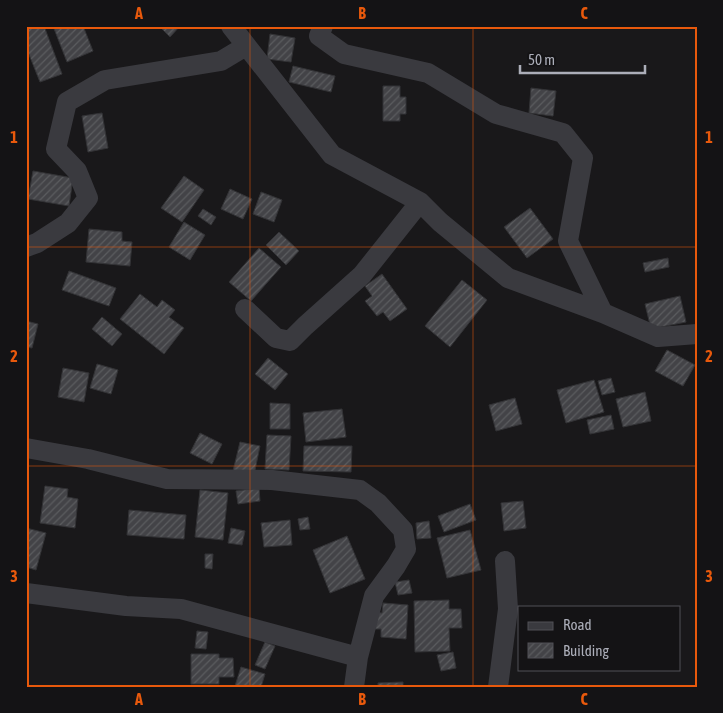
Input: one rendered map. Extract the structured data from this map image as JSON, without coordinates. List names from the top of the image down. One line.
{"legend":["Road","Building"],"scale_bar":"50 m","grid":{"columns":["A","B","C"],"rows":["1","2","3"]}}
